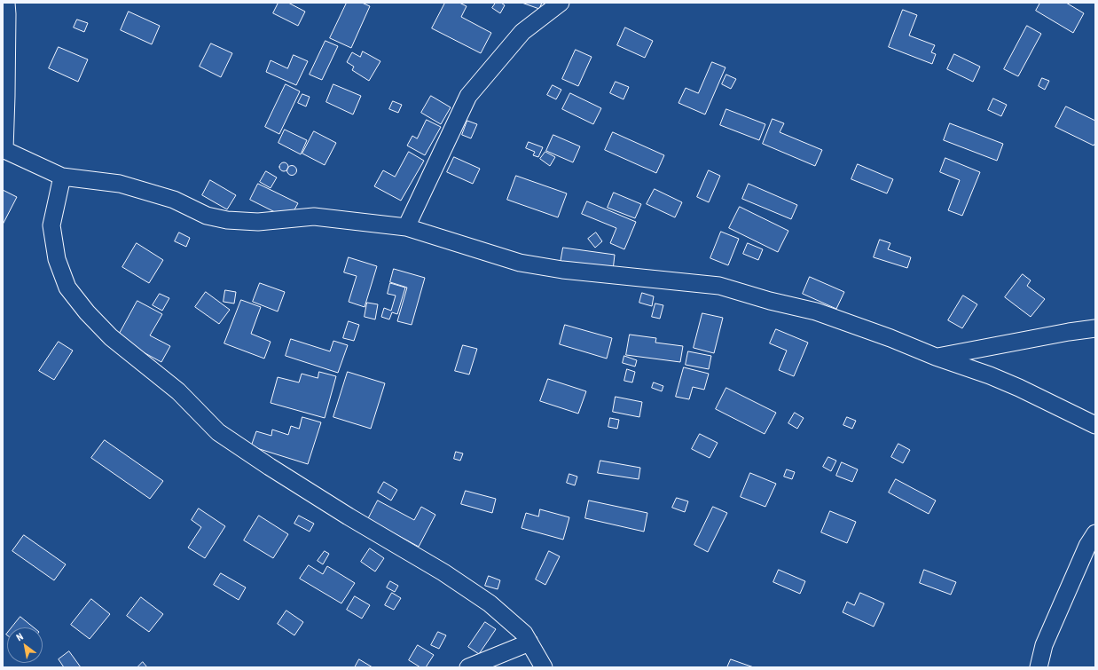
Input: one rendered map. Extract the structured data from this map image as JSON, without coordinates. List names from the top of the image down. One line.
{"north":"top left"}
